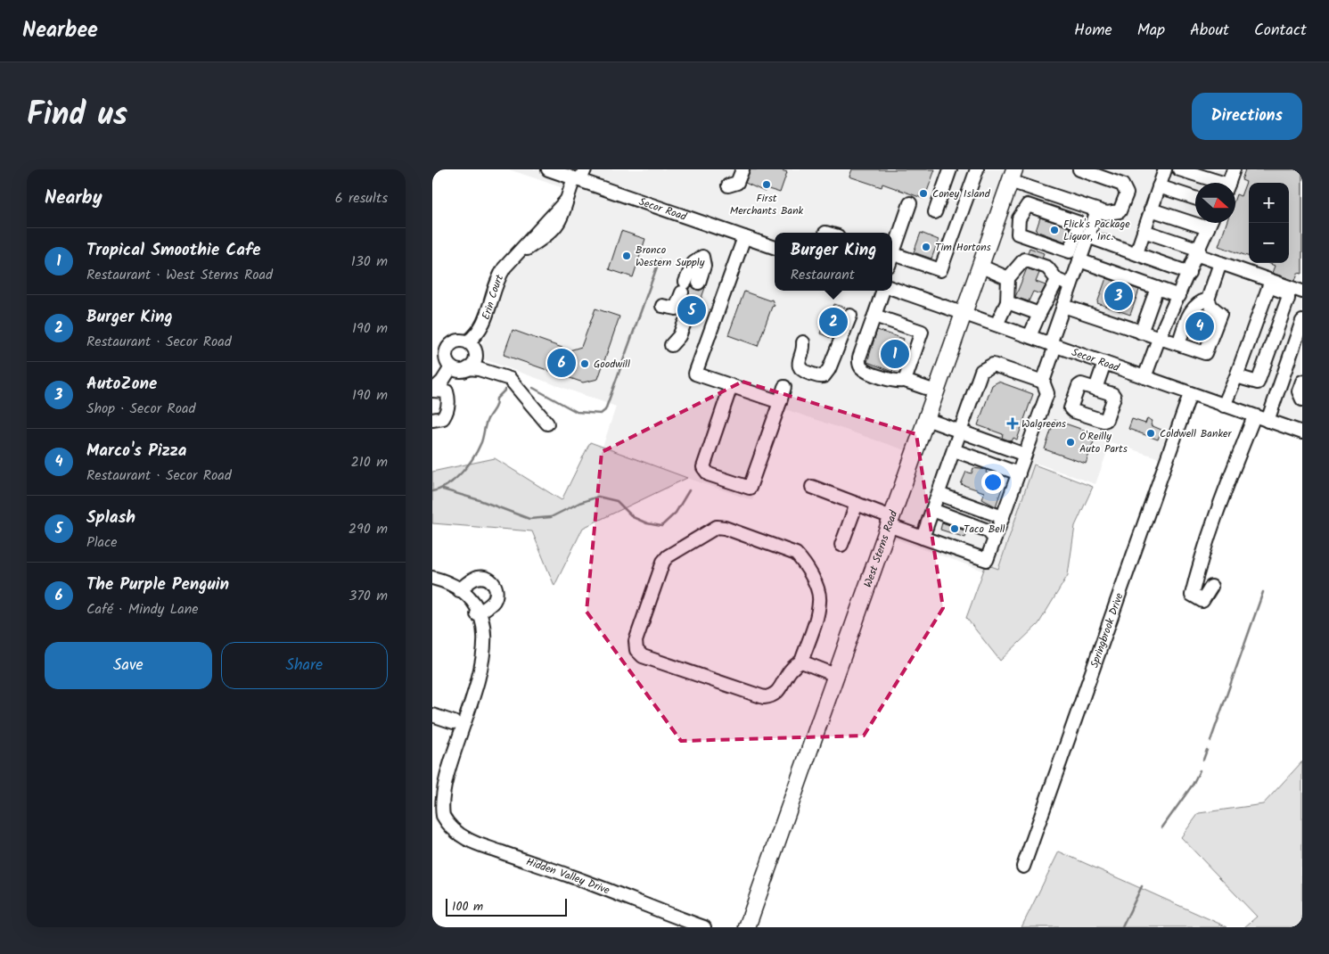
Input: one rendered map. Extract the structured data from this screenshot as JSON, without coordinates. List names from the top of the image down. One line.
{"streets":{"main road":["West Sterns Road"],"street":["Secor Road","Erin Court","Springbrook Drive","Hidden Valley Drive"]},"crossings":[["Secor Road","Erin Court"],["Secor Road","West Sterns Road"],["Secor Road","Springbrook Drive"]],"places":{"other":["First Merchants Bank","Coney Island","Flick's Package Liquor, Inc.","Tim Hortons","Bronco Western Supply","Goodwill","Coldwell Banker","O'Reilly Auto Parts","Taco Bell"],"health":["Walgreens"]},"scale_bar":"100 m","north":"right","page":{"header":"Nearbee","nav":["Home","Map","About","Contact"],"title":"Find us","buttons":["Directions",["Save","Share"]],"heading":["Nearby","6 results"],"map_buttons":["+","−"],"list":[{"mark":"1","name":"Tropical Smoothie Cafe","note":"Restaurant · West Sterns Road","value":"130 m"},{"mark":"2","name":"Burger King","note":"Restaurant · Secor Road","value":"190 m"},{"mark":"3","name":"AutoZone","note":"Shop · Secor Road","value":"190 m"},{"mark":"4","name":"Marco's Pizza","note":"Restaurant · Secor Road","value":"210 m"},{"mark":"5","name":"Splash","note":"Place","value":"290 m"},{"mark":"6","name":"The Purple Penguin","note":"Café · Mindy Lane","value":"370 m"}],"popup":["Burger King","Restaurant"],"pins":["3","5","2","4","1","6"],"scale":"100 m"}}
